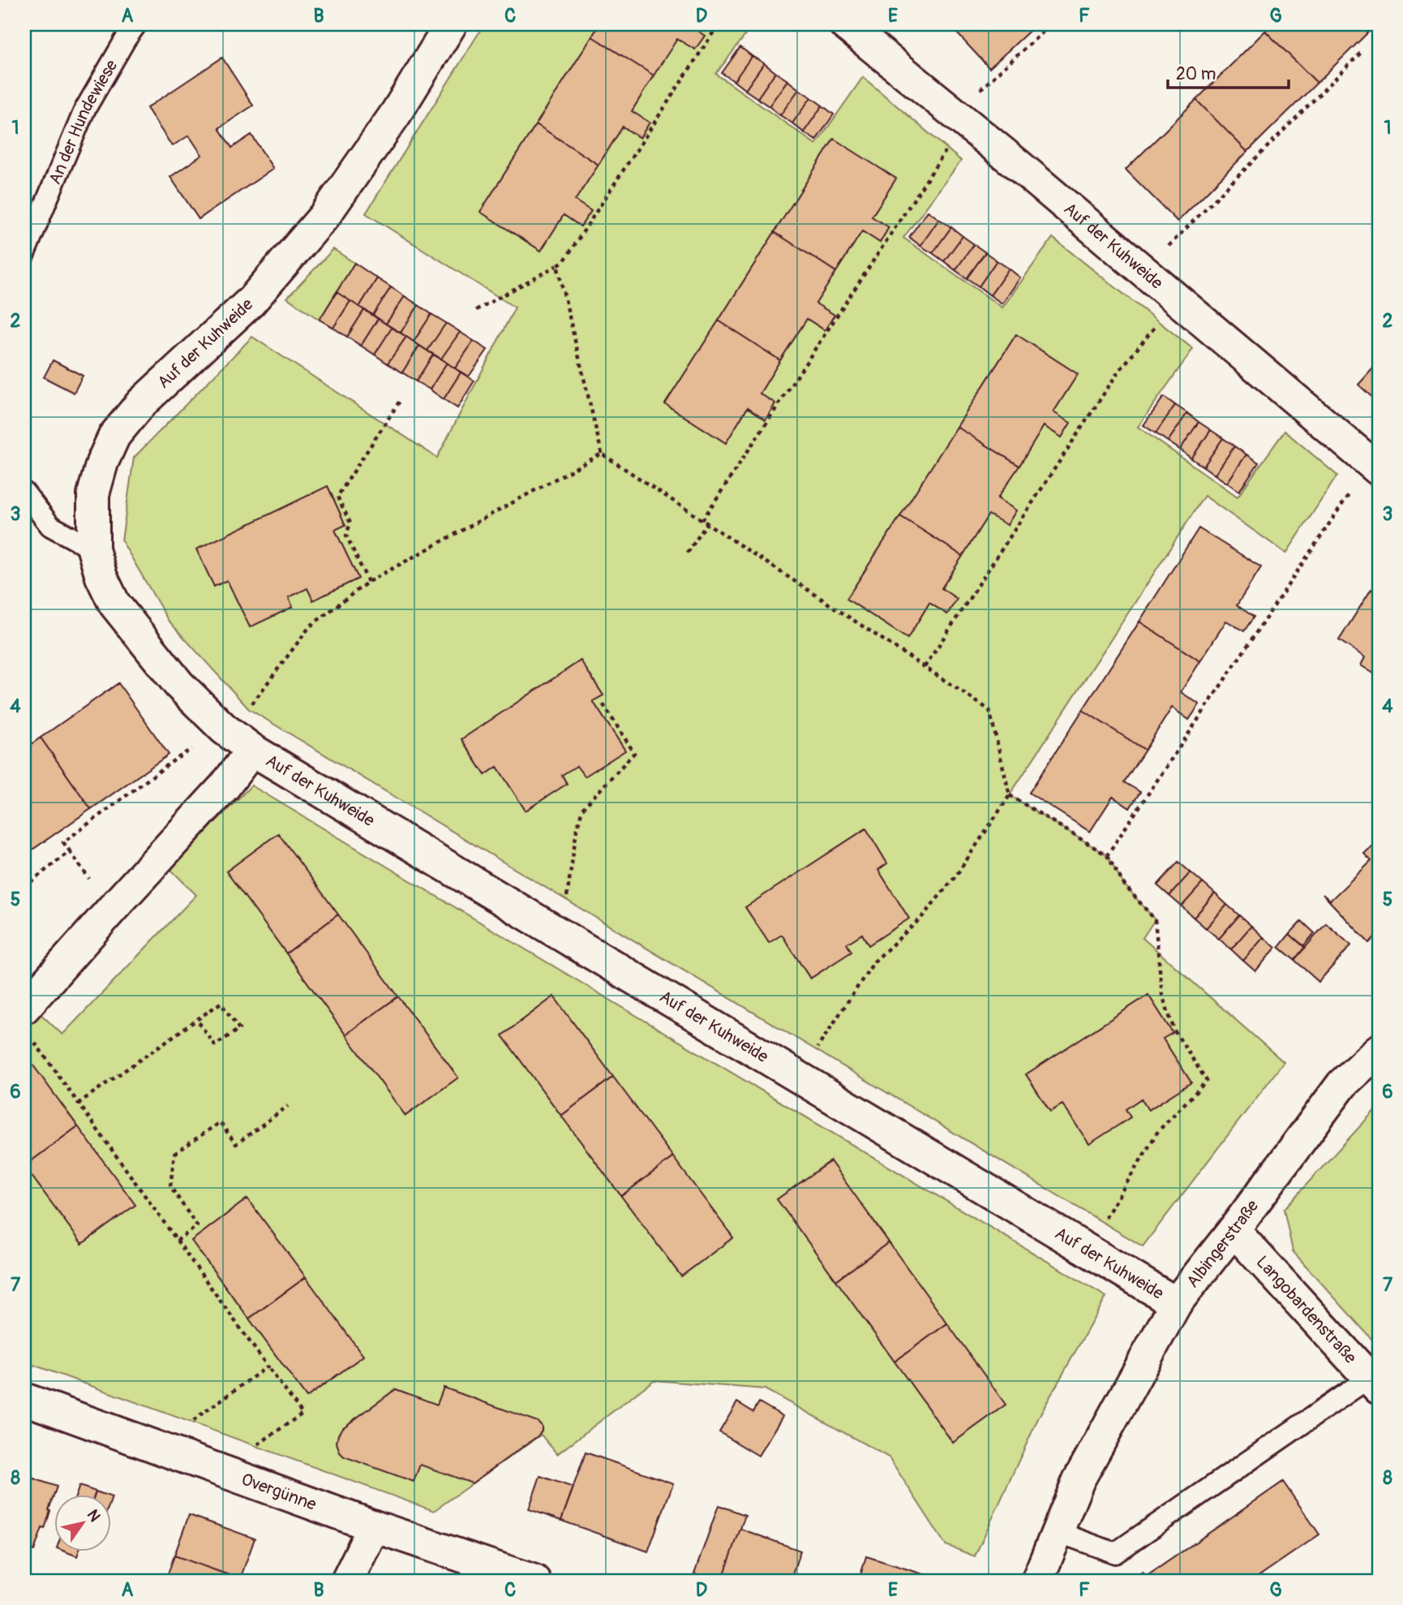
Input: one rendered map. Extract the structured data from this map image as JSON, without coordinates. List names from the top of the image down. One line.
{"streets":{"street":["Auf der Kuhweide","Albingerstraße","Langobardenstraße","Overgünne"],"lane":["An der Hundewiese"]},"crossings":[["Auf der Kuhweide","Albingerstraße"],["Albingerstraße","Langobardenstraße"]],"scale_bar":"20 m","north":"top right","grid":{"columns":["A","B","C","D","E","F","G"],"rows":["1","2","3","4","5","6","7","8"]}}
